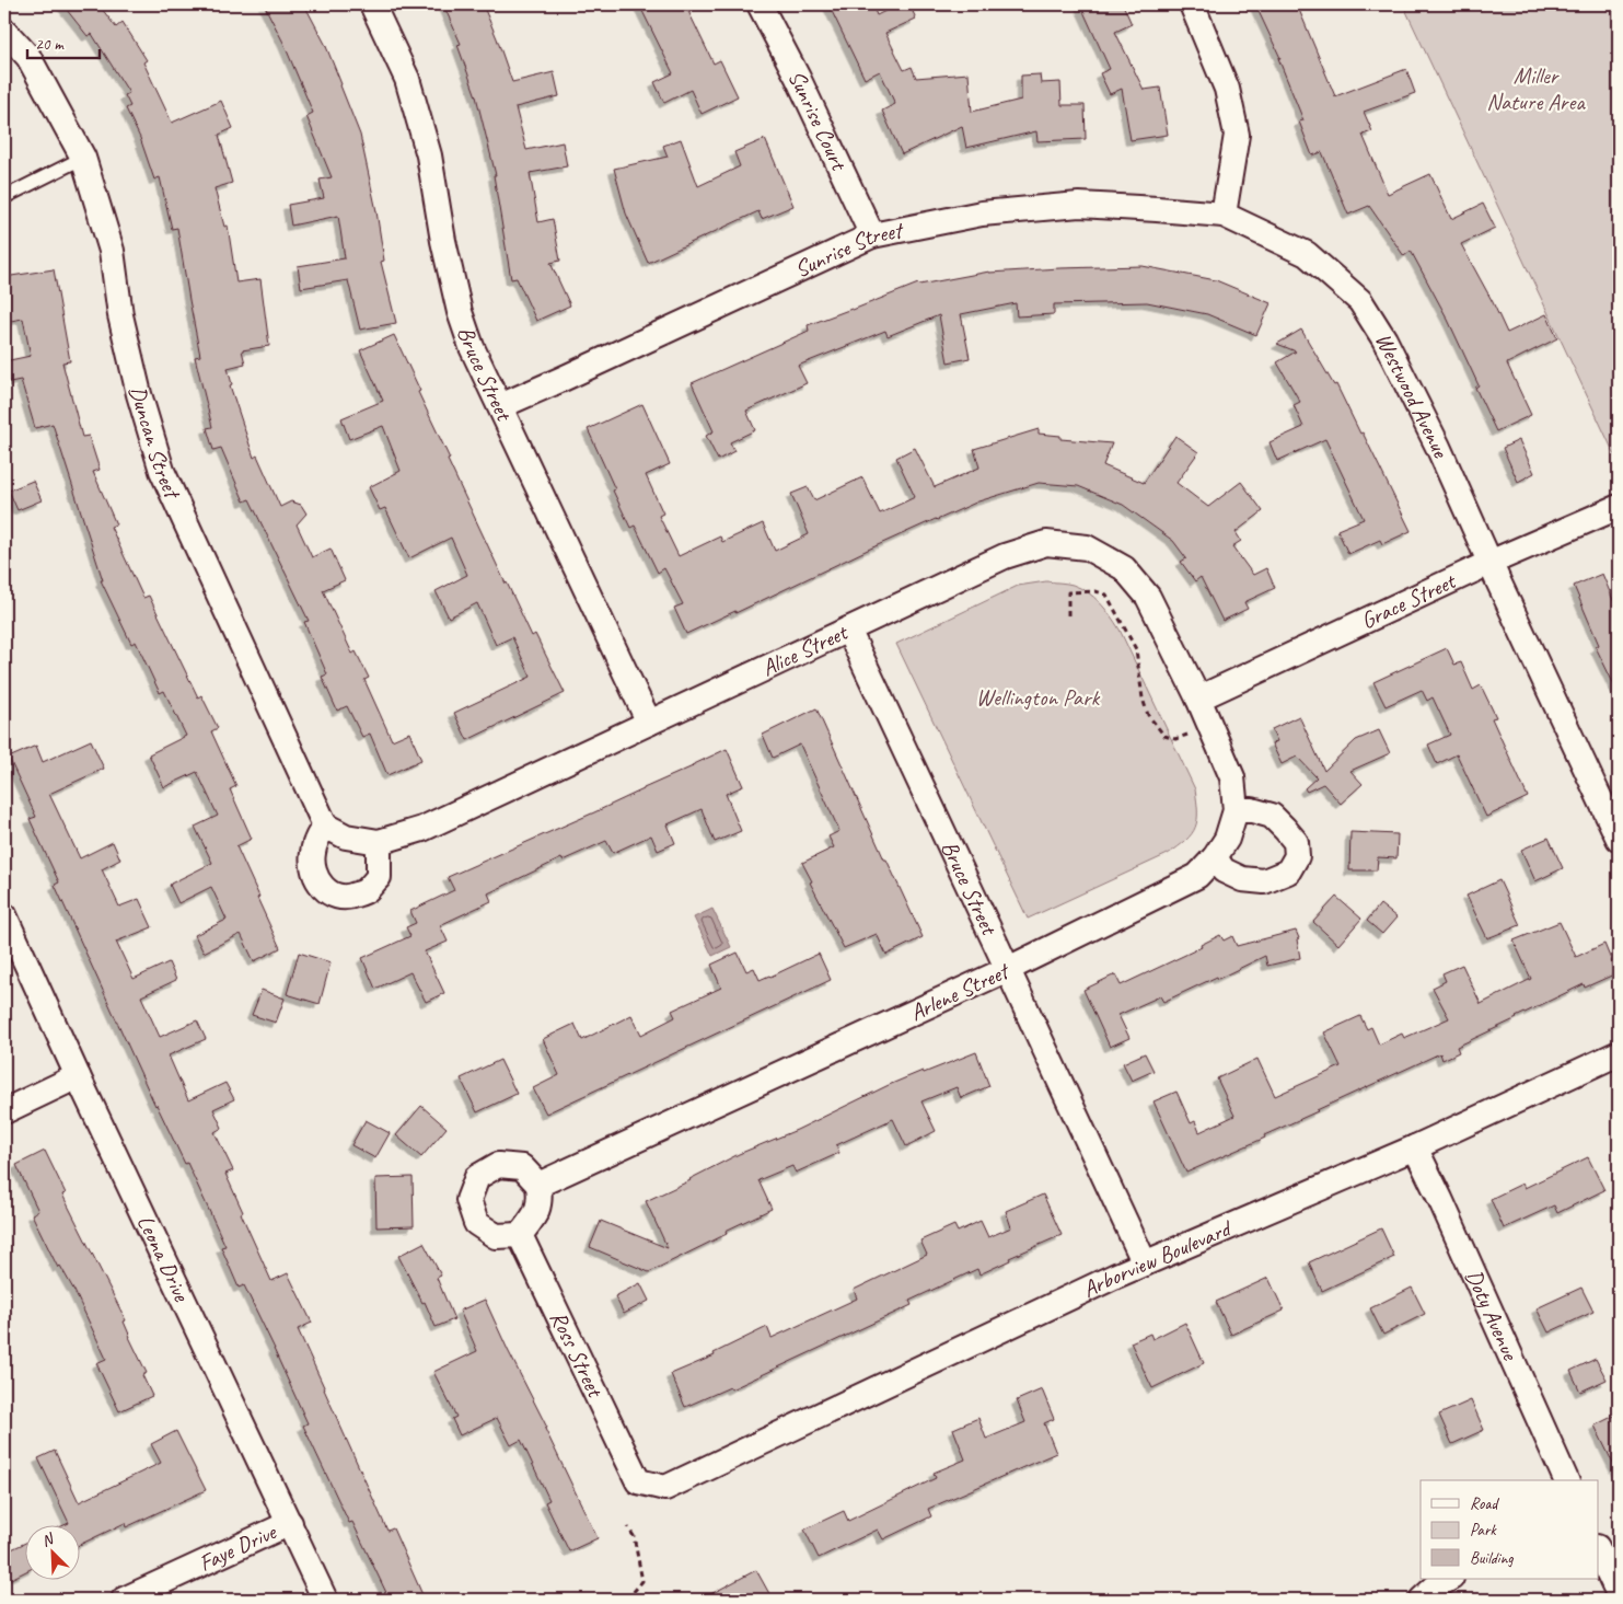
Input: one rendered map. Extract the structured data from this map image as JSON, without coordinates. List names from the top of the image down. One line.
{"streets":{"street":["Sunrise Court","Sunrise Street","Bruce Street","Westwood Avenue","Duncan Street","Grace Street","Alice Street","Arlene Street","Leona Drive","Arborview Boulevard","Doty Avenue","Ross Street","Faye Drive"]},"crossings":[["Sunrise Court","Sunrise Street"],["Sunrise Street","Bruce Street"],["Sunrise Street","Westwood Avenue"],["Bruce Street","Alice Street"],["Bruce Street","Arlene Street"],["Bruce Street","Arborview Boulevard"],["Westwood Avenue","Grace Street"],["Duncan Street","Alice Street"],["Grace Street","Alice Street"],["Grace Street","Arlene Street"],["Alice Street","Arlene Street"],["Arlene Street","Ross Street"],["Leona Drive","Faye Drive"],["Arborview Boulevard","Doty Avenue"],["Arborview Boulevard","Ross Street"]],"parks":["Miller Nature Area","Wellington Park"],"legend":["Road","Park","Building"],"scale_bar":"20 m","north":"top left"}
